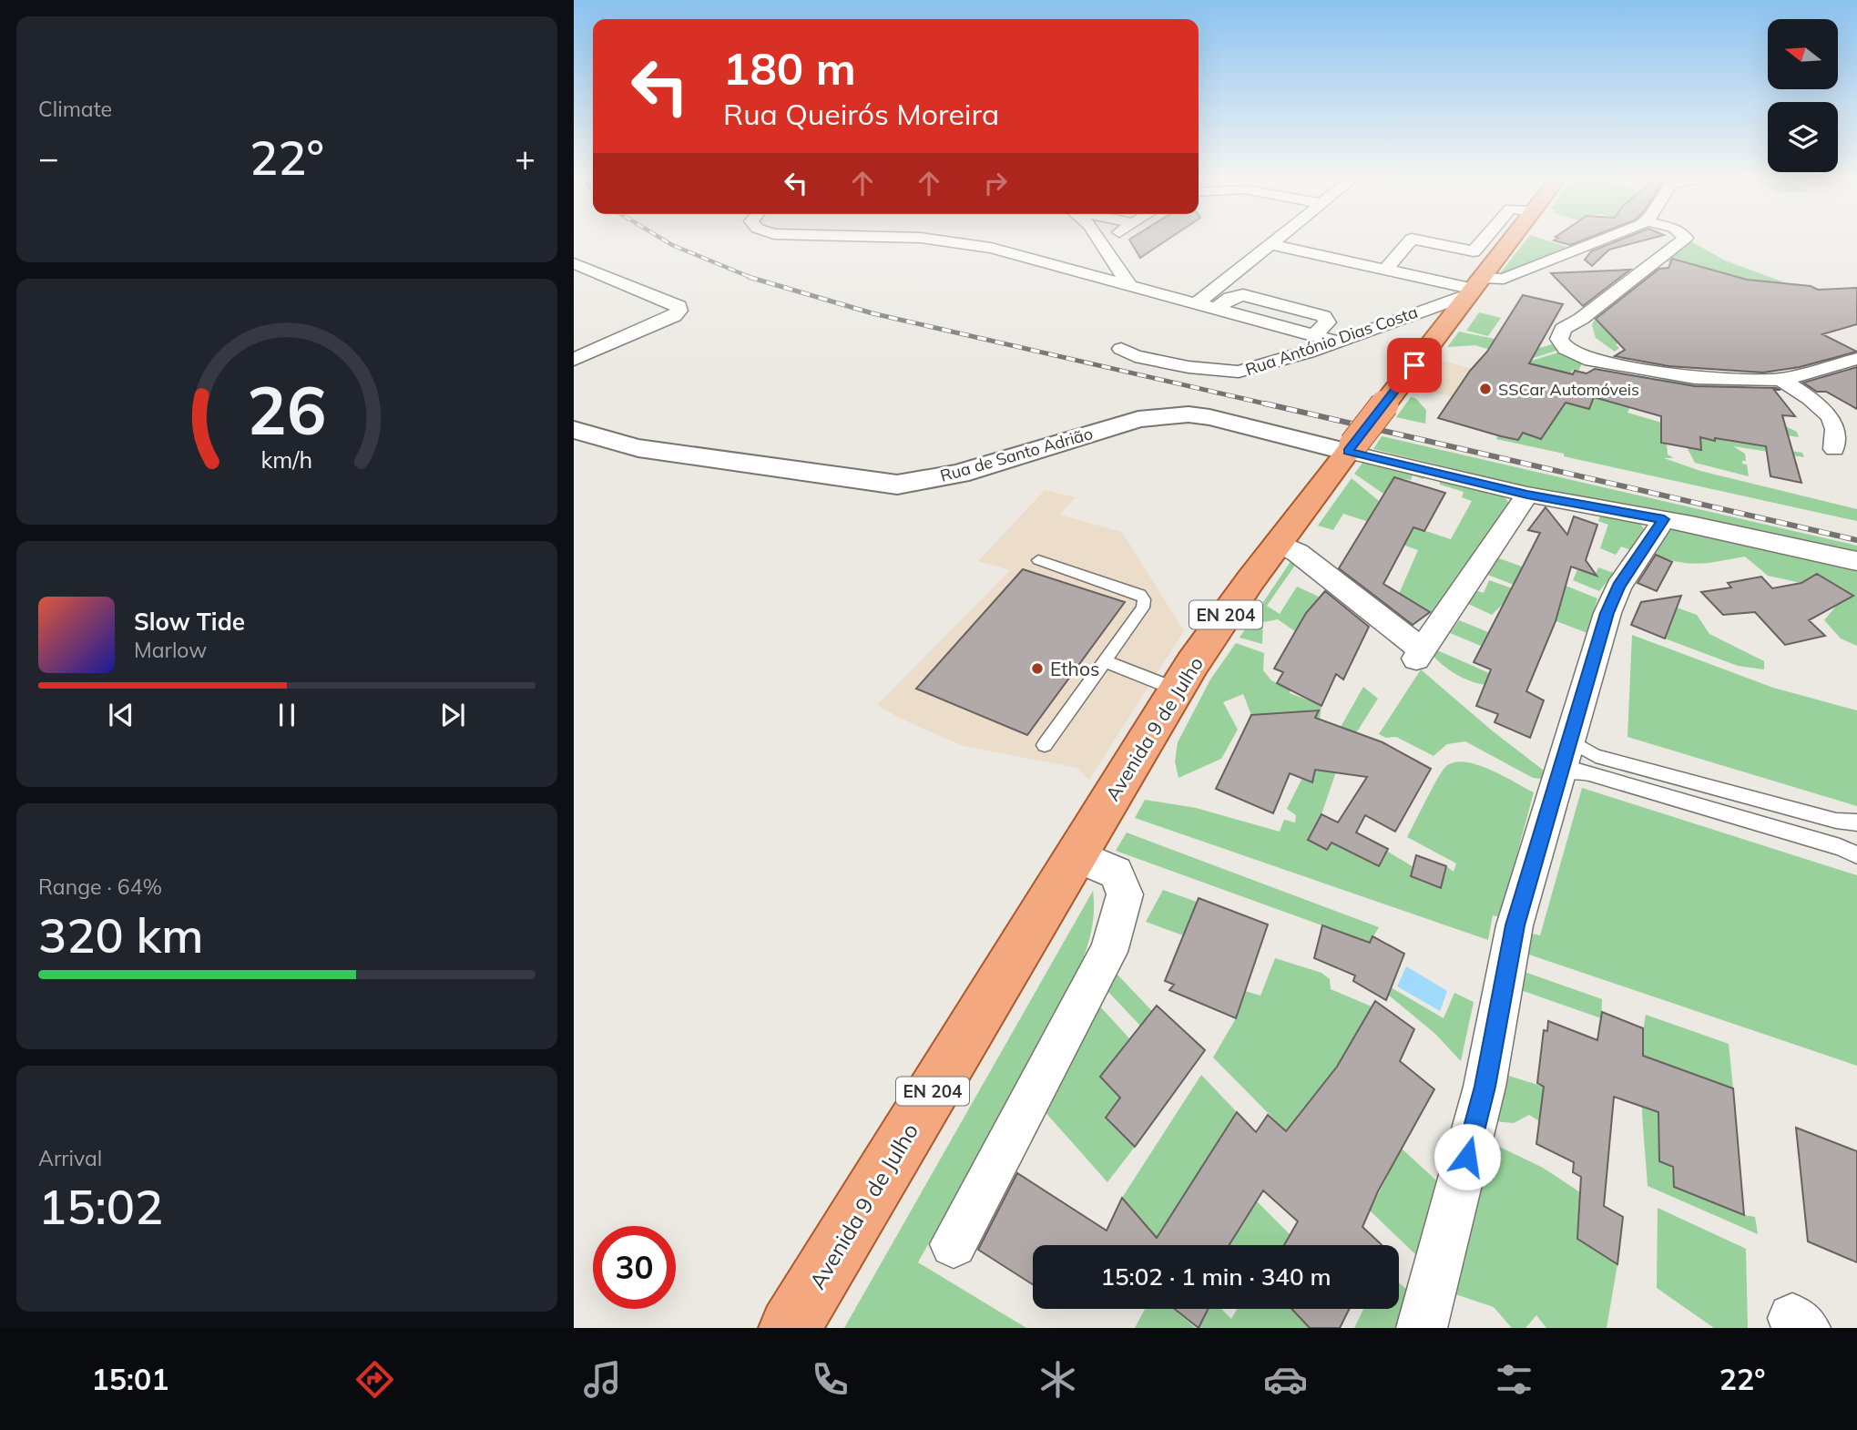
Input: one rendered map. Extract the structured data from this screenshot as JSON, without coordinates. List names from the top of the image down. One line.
{"streets":{"main road":["EN 204","Avenida 9 de Julho"],"street":["Rua António Dias Costa","Rua de Santo Adrião"]},"crossings":[["Rua António Dias Costa","Avenida 9 de Julho"],["Rua de Santo Adrião","Avenida 9 de Julho"]],"places":["SSCar Automóveis","Ethos"],"north":"left","page":{"tile":["Climate",["Range · 64%","320 km"],["Arrival","15:02"]],"turn":["180 m","Rua Queirós Moreira"],"heat":["−","22°","+"],"song":["Slow Tide","Marlow"],"limit":"30","trip":"15:02 · 1 min · 340 m","tabs":["15:01","22°"],"gauge":["26","km/h"]}}
